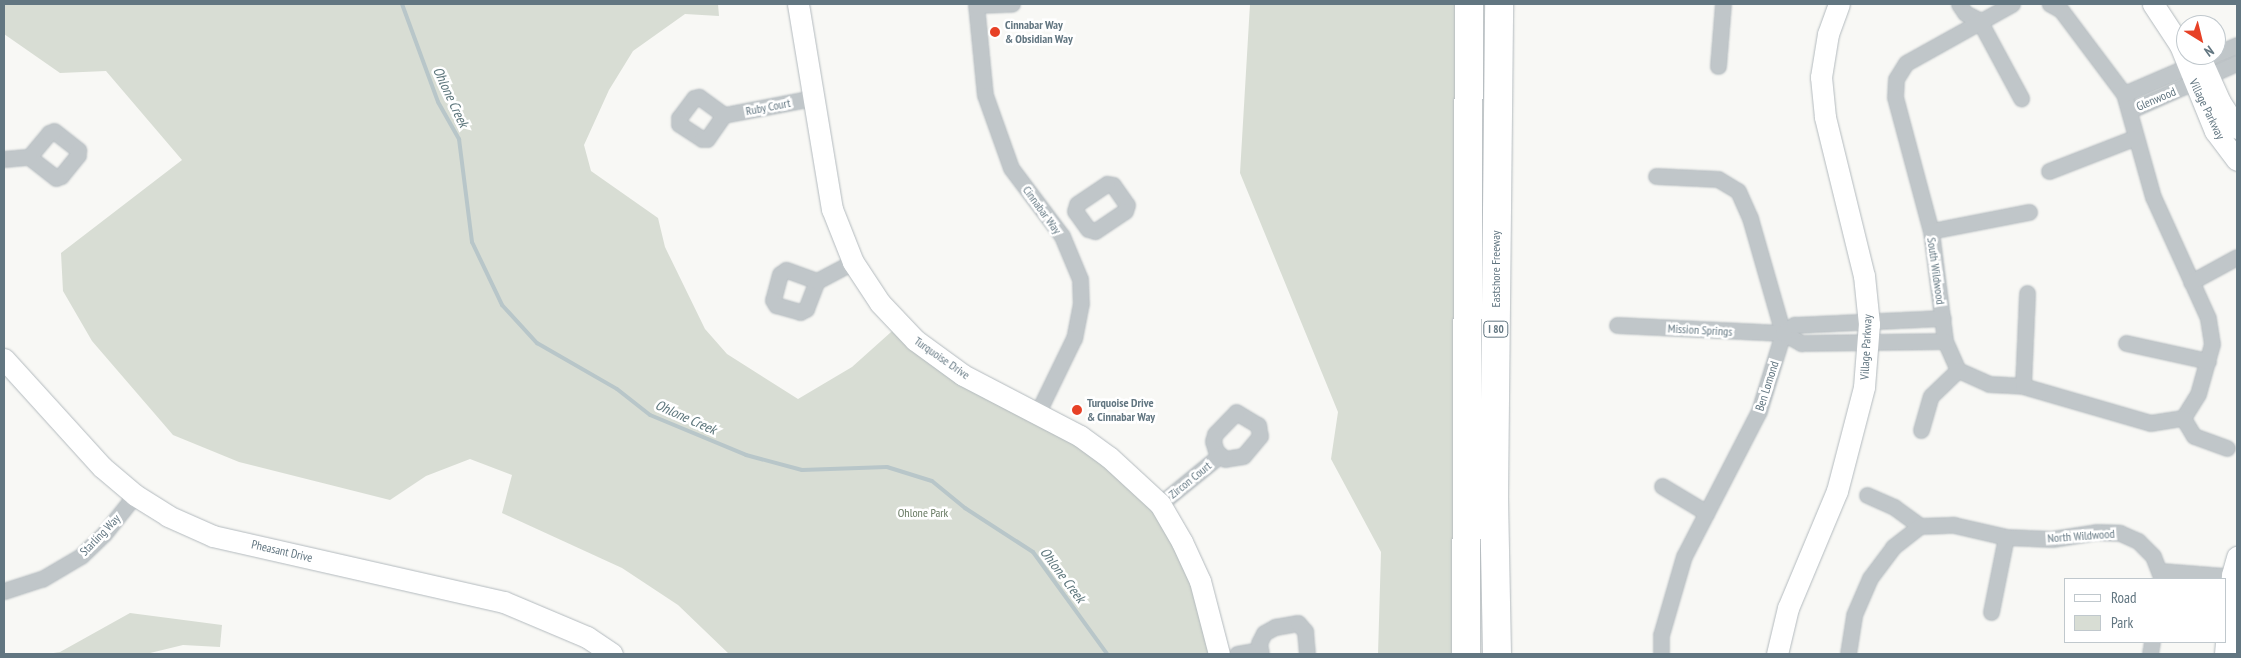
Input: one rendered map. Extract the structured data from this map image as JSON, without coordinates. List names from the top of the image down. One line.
{"streets":{"highway":["Eastshore Freeway","I 80"],"street":["Glenwood","Ruby Court","Village Parkway","Cinnabar Way","South Wildwood","Mission Springs","Turquoise Drive","Ben Lomond","Zircon Court","Starling Way","North Wildwood","Pheasant Drive"]},"crossings":[["Ruby Court","Turquoise Drive"],["Village Parkway","Mission Springs"],["Cinnabar Way","Turquoise Drive"],["South Wildwood","Mission Springs"],["Mission Springs","Ben Lomond"],["Turquoise Drive","Zircon Court"],["Starling Way","Pheasant Drive"]],"water":["Ohlone Creek"],"parks":["Ohlone Park"],"places":["Cinnabar Way & Obsidian Way","Turquoise Drive & Cinnabar Way"],"legend":["Road","Park"],"north":"bottom right"}
